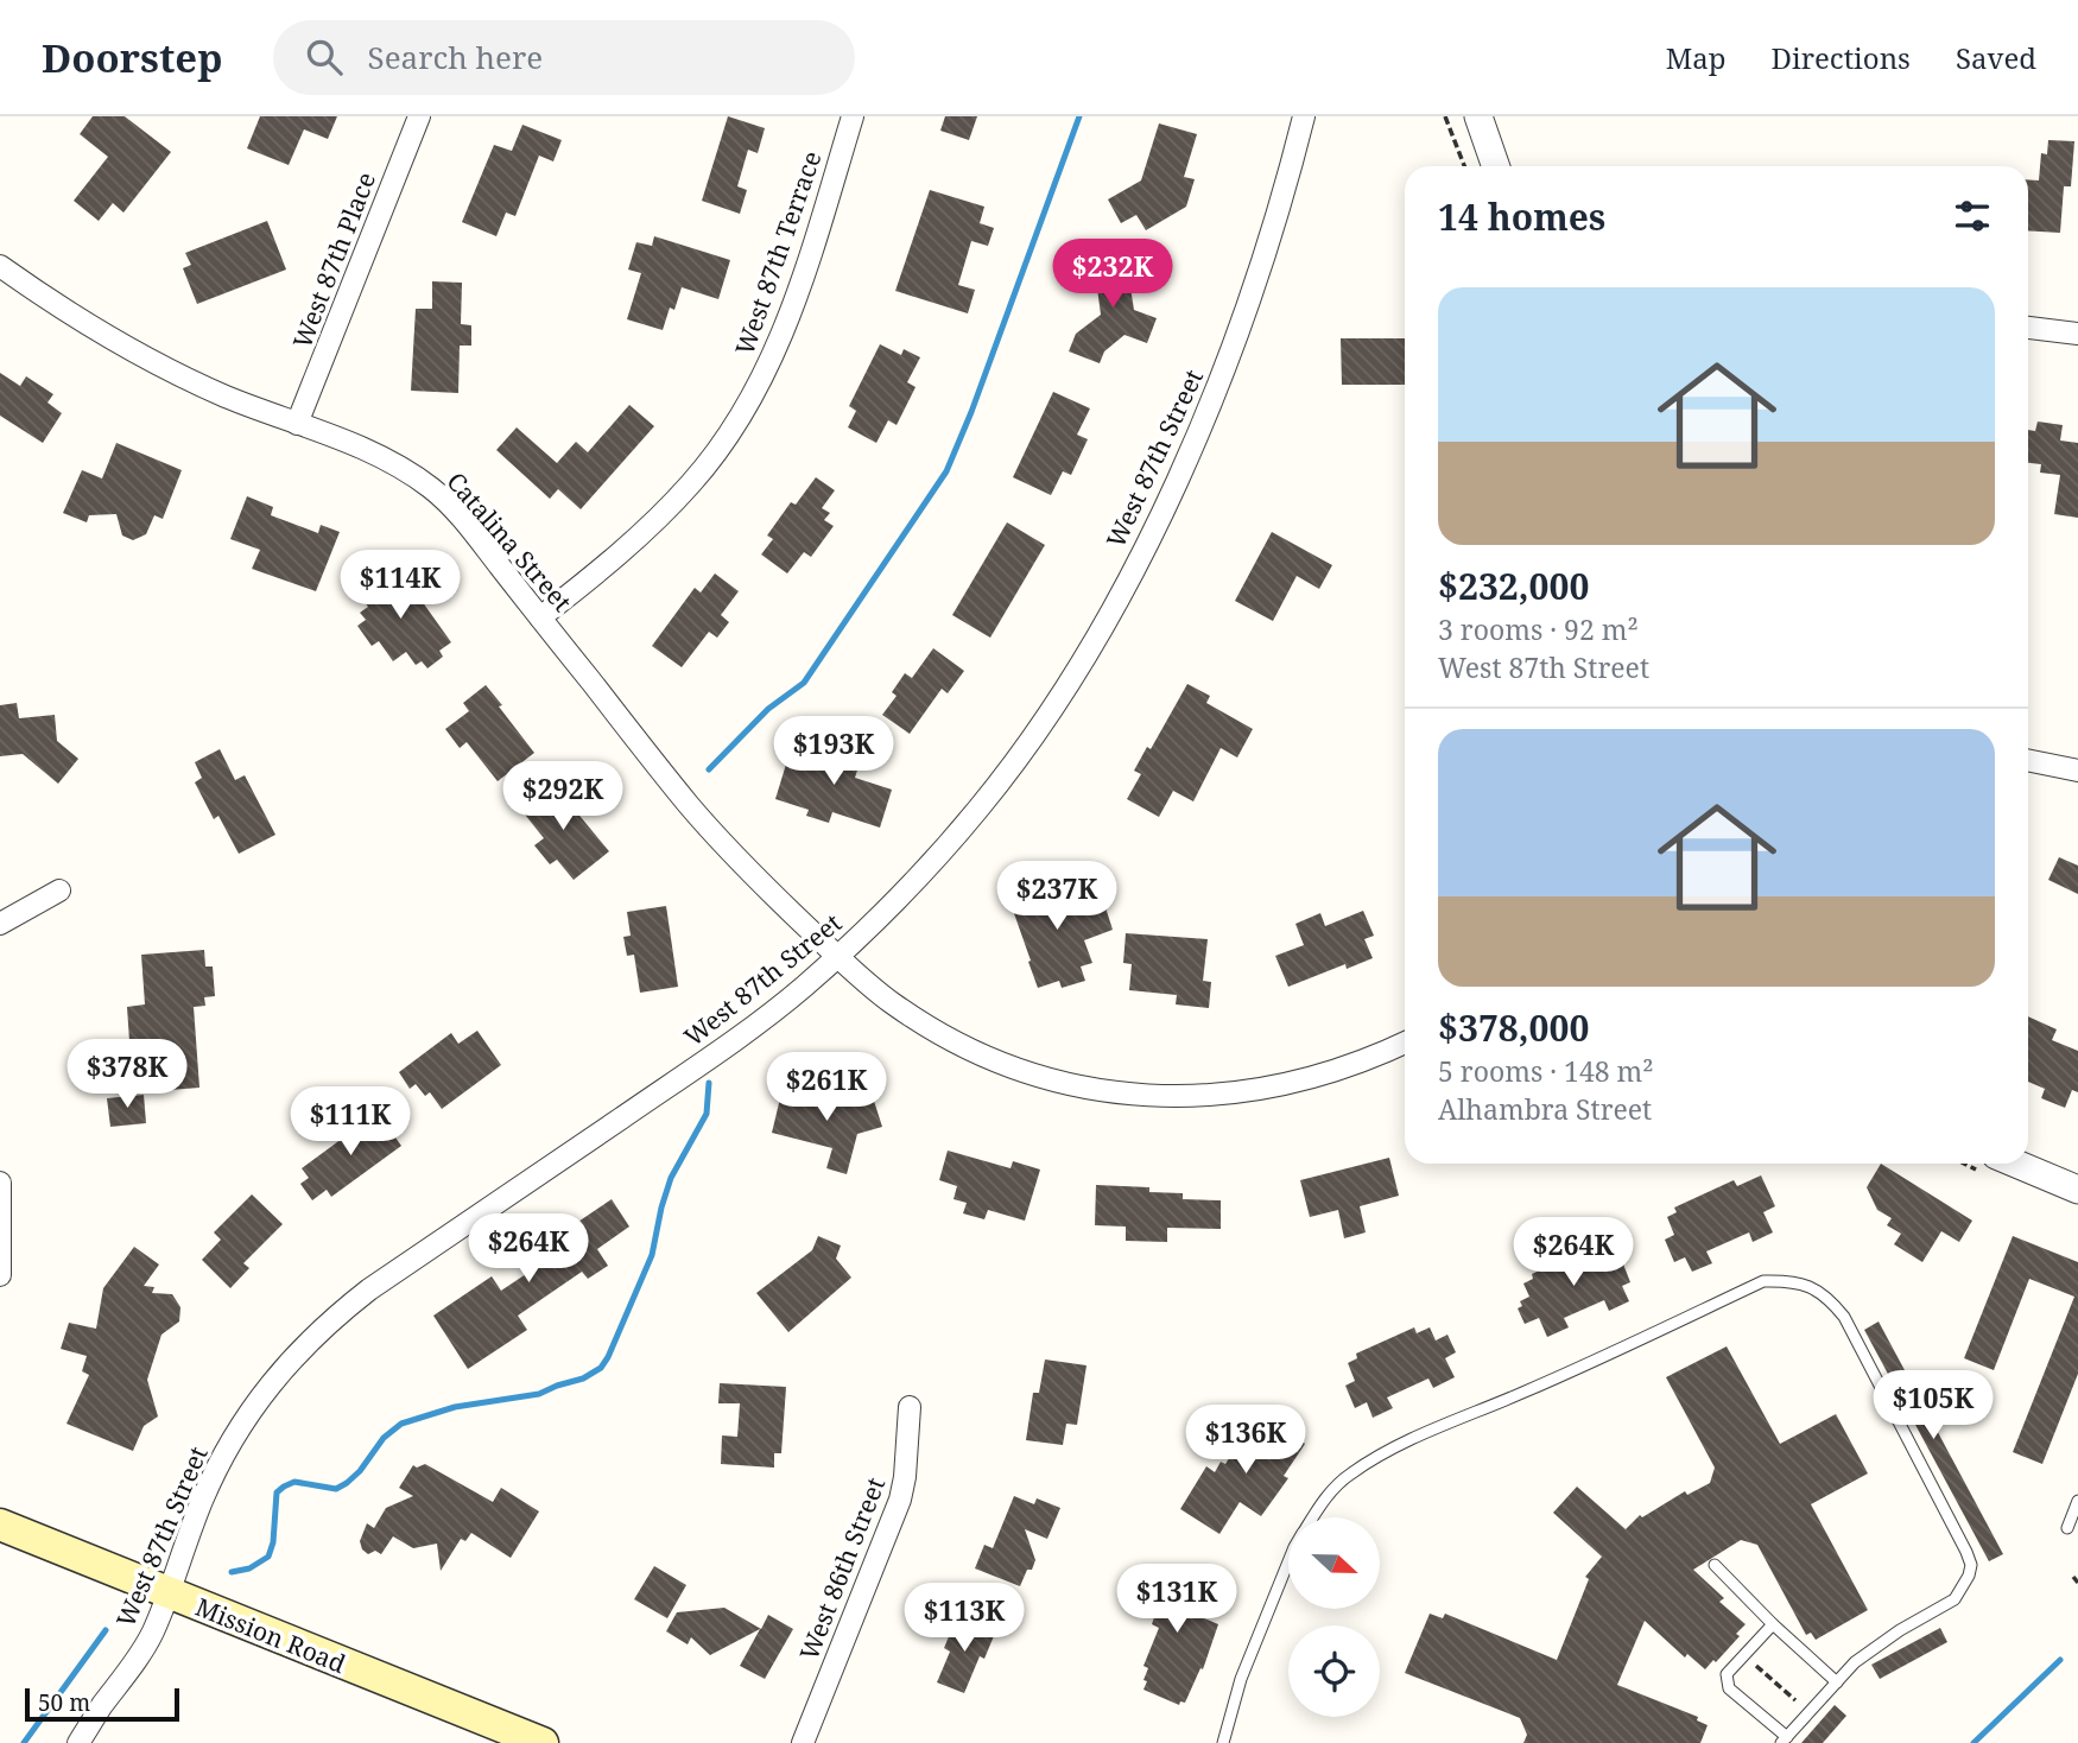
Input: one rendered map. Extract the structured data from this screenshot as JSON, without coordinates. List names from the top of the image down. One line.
{"streets":{"main road":["Mission Road"],"street":["West 87th Terrace","West 87th Place","West 87th Street","Catalina Street","West 86th Street"]},"crossings":[["West 87th Terrace","Catalina Street"],["West 87th Place","Catalina Street"],["West 87th Street","Catalina Street"],["West 87th Street","Mission Road"]],"scale_bar":"50 m","north":"right","page":{"header":"Doorstep","search":"Search here","nav":["Map","Directions","Saved"],"heading":"14 homes","price":["$232K","$114K","$193K","$292K","$237K","$378K","$261K","$111K","$264K","$264K","$105K","$136K","$131K","$113K"],"list":[{"name":"$232,000","note":"3 rooms · 92 m² · West 87th Street"},{"name":"$378,000","note":"5 rooms · 148 m² · Alhambra Street"}],"scale":"50 m"}}
